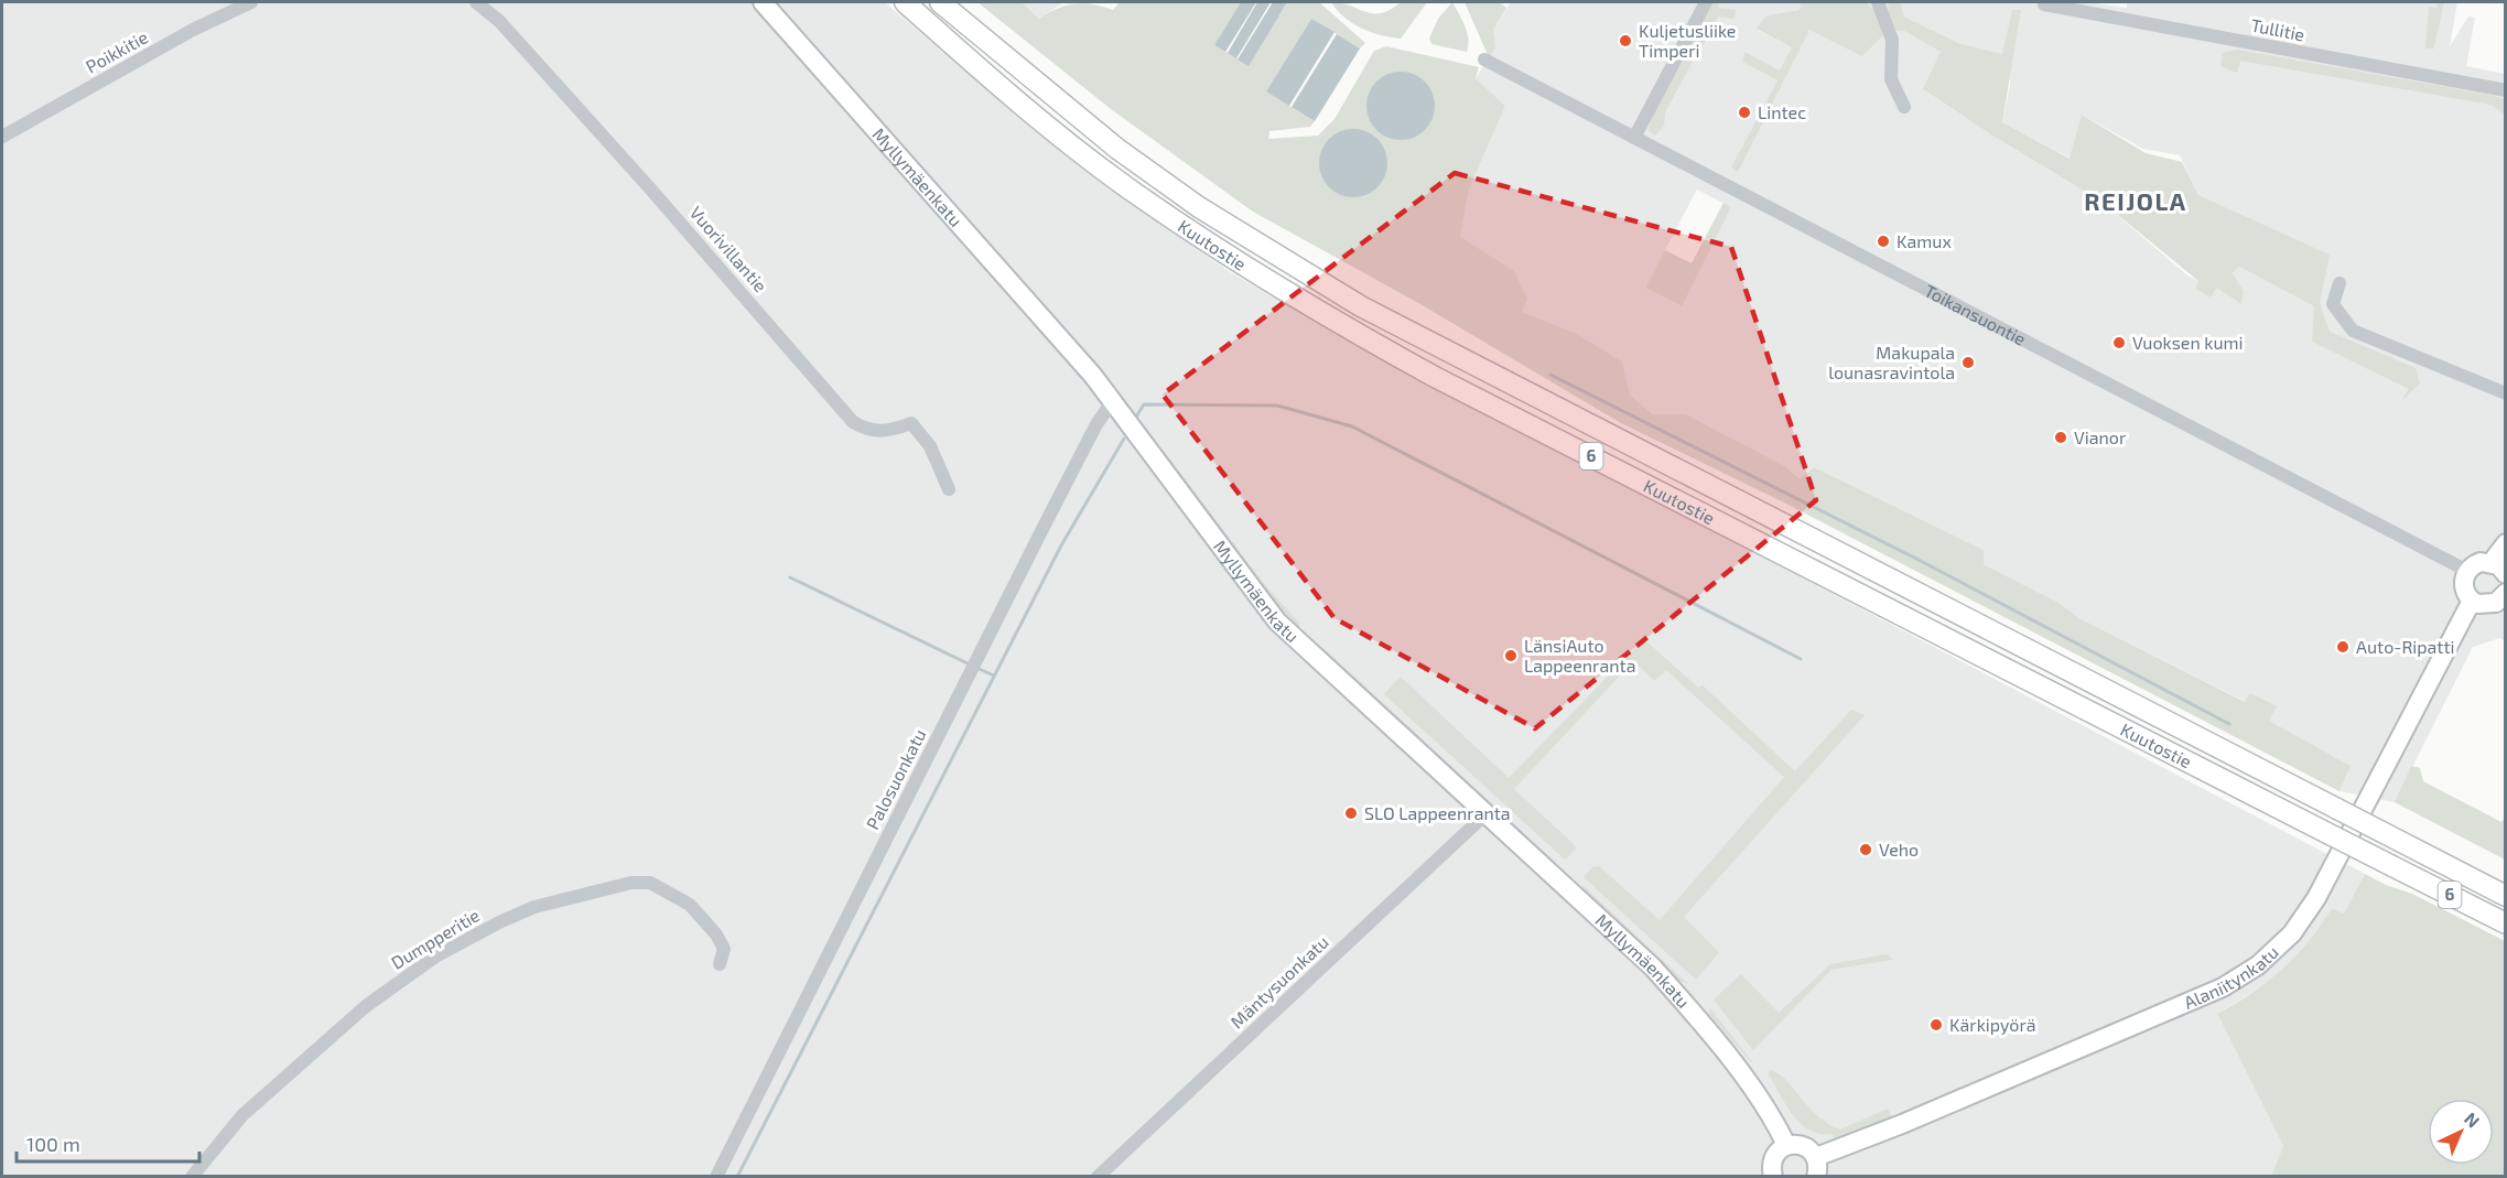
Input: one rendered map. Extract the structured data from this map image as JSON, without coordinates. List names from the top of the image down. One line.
{"streets":{"highway":["Kuutostie","6"],"main road":["Myllymäenkatu","Alaniitynkatu"],"street":["Tullitie","Poikkitie","Vuorivillantie","Toikansuontie","Palosuonkatu","Dumpperitie","Mäntysuonkatu"]},"crossings":[["Myllymäenkatu","Palosuonkatu"],["Myllymäenkatu","Mäntysuonkatu"]],"districts":["REIJOLA"],"places":["Kuljetusliike Timperi","Lintec","Kamux","Vuoksen kumi","Makupala lounasravintola","Vianor","Auto-Ripatti","LänsiAuto Lappeenranta","SLO Lappeenranta","Veho","Kärkipyörä"],"scale_bar":"100 m","north":"top right"}
